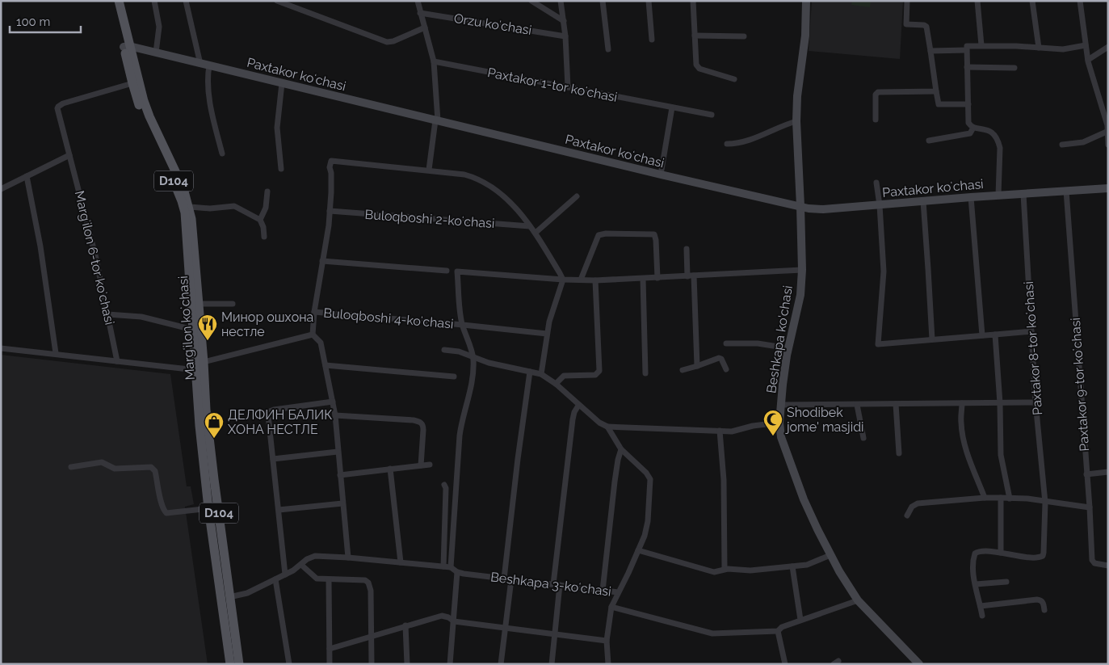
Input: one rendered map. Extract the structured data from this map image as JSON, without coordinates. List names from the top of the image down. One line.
{"streets":{"main road":["Paxtakor koʻchasi","D104","Margʻilon koʻchasi","Beshkapa ko'chasi"],"street":["Orzu koʻchasi","Paxtakor 1-tor koʻchasi","Buloqboshi 2-koʻchasi","Margʻilon 6-tor koʻchasi","Buloqboshi 4-koʻchasi","Paxtakor 8-tor koʻchasi","Paxtakor 9-tor koʻchasi","Beshkapa 3-koʻchasi"]},"crossings":[["Paxtakor koʻchasi","Margʻilon koʻchasi"],["Paxtakor koʻchasi","Beshkapa ko'chasi"],["Paxtakor koʻchasi","Paxtakor 8-tor koʻchasi"],["Paxtakor koʻchasi","Paxtakor 9-tor koʻchasi"],["Margʻilon 6-tor koʻchasi","Margʻilon koʻchasi"]],"places":{"restaurant":["Минор ошхона нестле"],"mosque":["Shodibek jome' masjidi"],"shop":["ДЕЛФИН БАЛИК ХОНА НЕСТЛЕ"]},"scale_bar":"100 m"}
